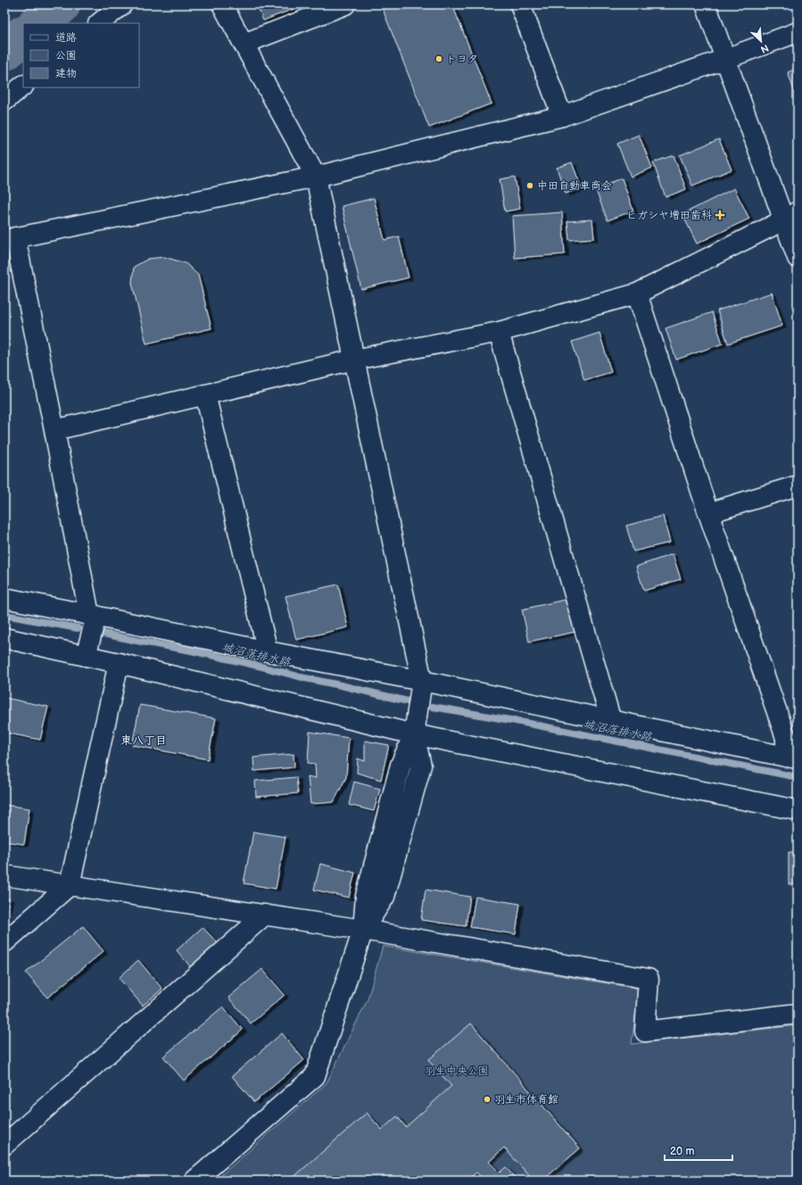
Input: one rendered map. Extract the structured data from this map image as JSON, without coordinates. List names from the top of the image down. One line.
{"districts":["東八丁目"],"water":["城沼落排水路"],"parks":["羽生中央公園"],"places":{"other":["トヨタ","中田自動車商会","羽生市体育館"],"health":["ヒガシヤ増田歯科"]},"legend":["道路","公園","建物"],"scale_bar":"20 m","north":"bottom right"}
